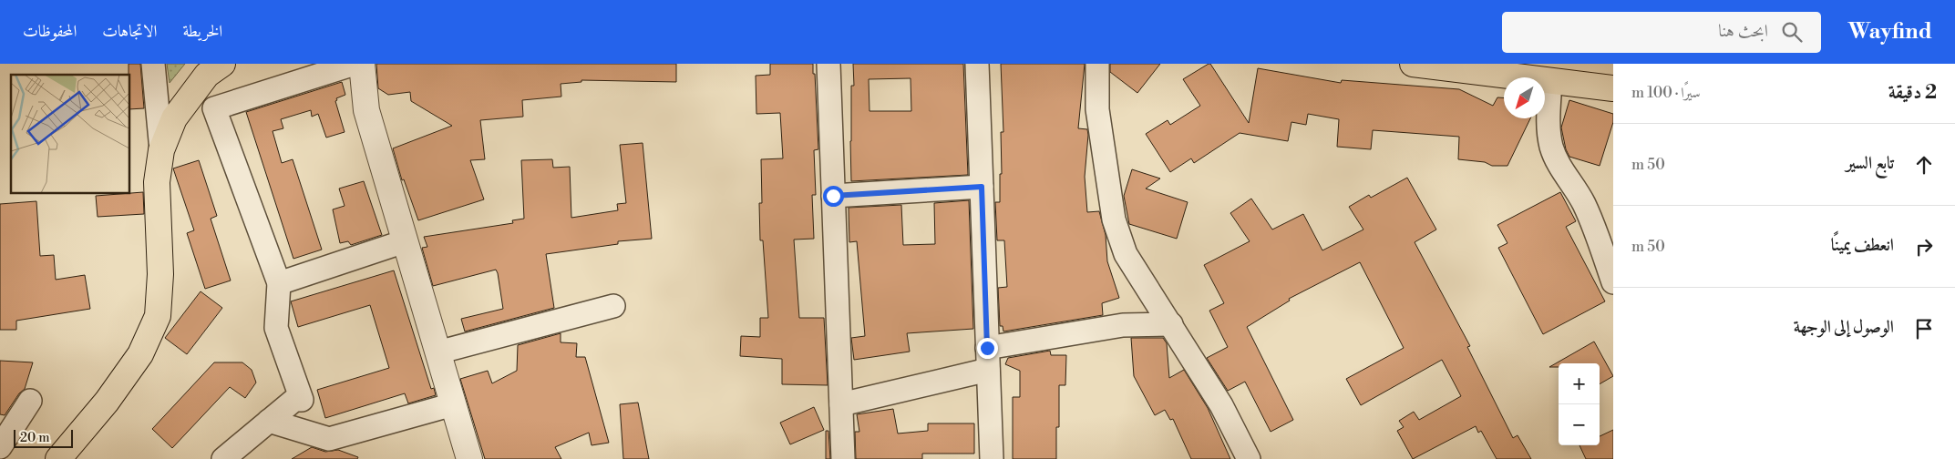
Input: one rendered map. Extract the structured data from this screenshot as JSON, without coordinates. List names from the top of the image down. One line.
{"scale_bar":"20 m","north":"bottom left","page":{"header":"Wayfind","search":"ابحث هنا","nav":["الخريطة","الاتجاهات","المحفوظات"],"heading":["2 دقيقة","سيرًا · 100 m"],"list":[["تابع السير","50 m"],["انعطف يمينًا","50 m"],"الوصول إلى الوجهة"],"map_buttons":["+","−"],"scale":"20 m"}}
